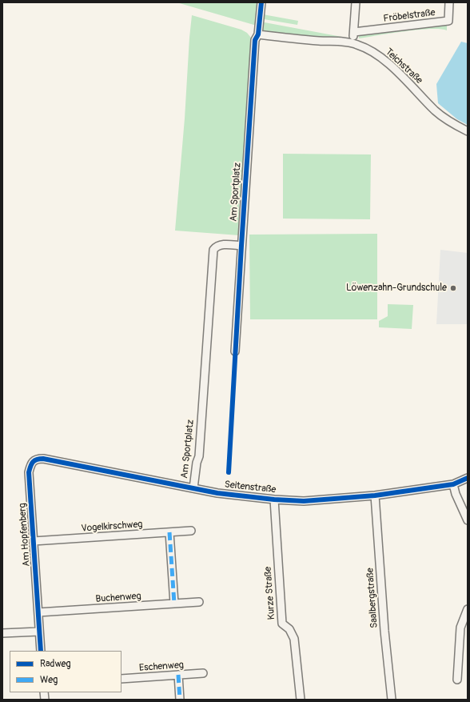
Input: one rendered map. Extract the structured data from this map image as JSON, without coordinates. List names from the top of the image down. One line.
{"streets":{"street":["Fröbelstraße","Teichstraße","Am Sportplatz","Seitenstraße","Vogelkirschweg","Am Hopfenberg","Kurze Straße","Buchenweg","Saalbergstraße","Eschenweg"]},"crossings":[["Teichstraße","Am Sportplatz"],["Am Sportplatz","Seitenstraße"],["Seitenstraße","Am Hopfenberg"],["Seitenstraße","Kurze Straße"],["Seitenstraße","Saalbergstraße"],["Vogelkirschweg","Am Hopfenberg"],["Am Hopfenberg","Buchenweg"]],"places":["Löwenzahn-Grundschule"],"legend":["Radweg","Weg"]}
